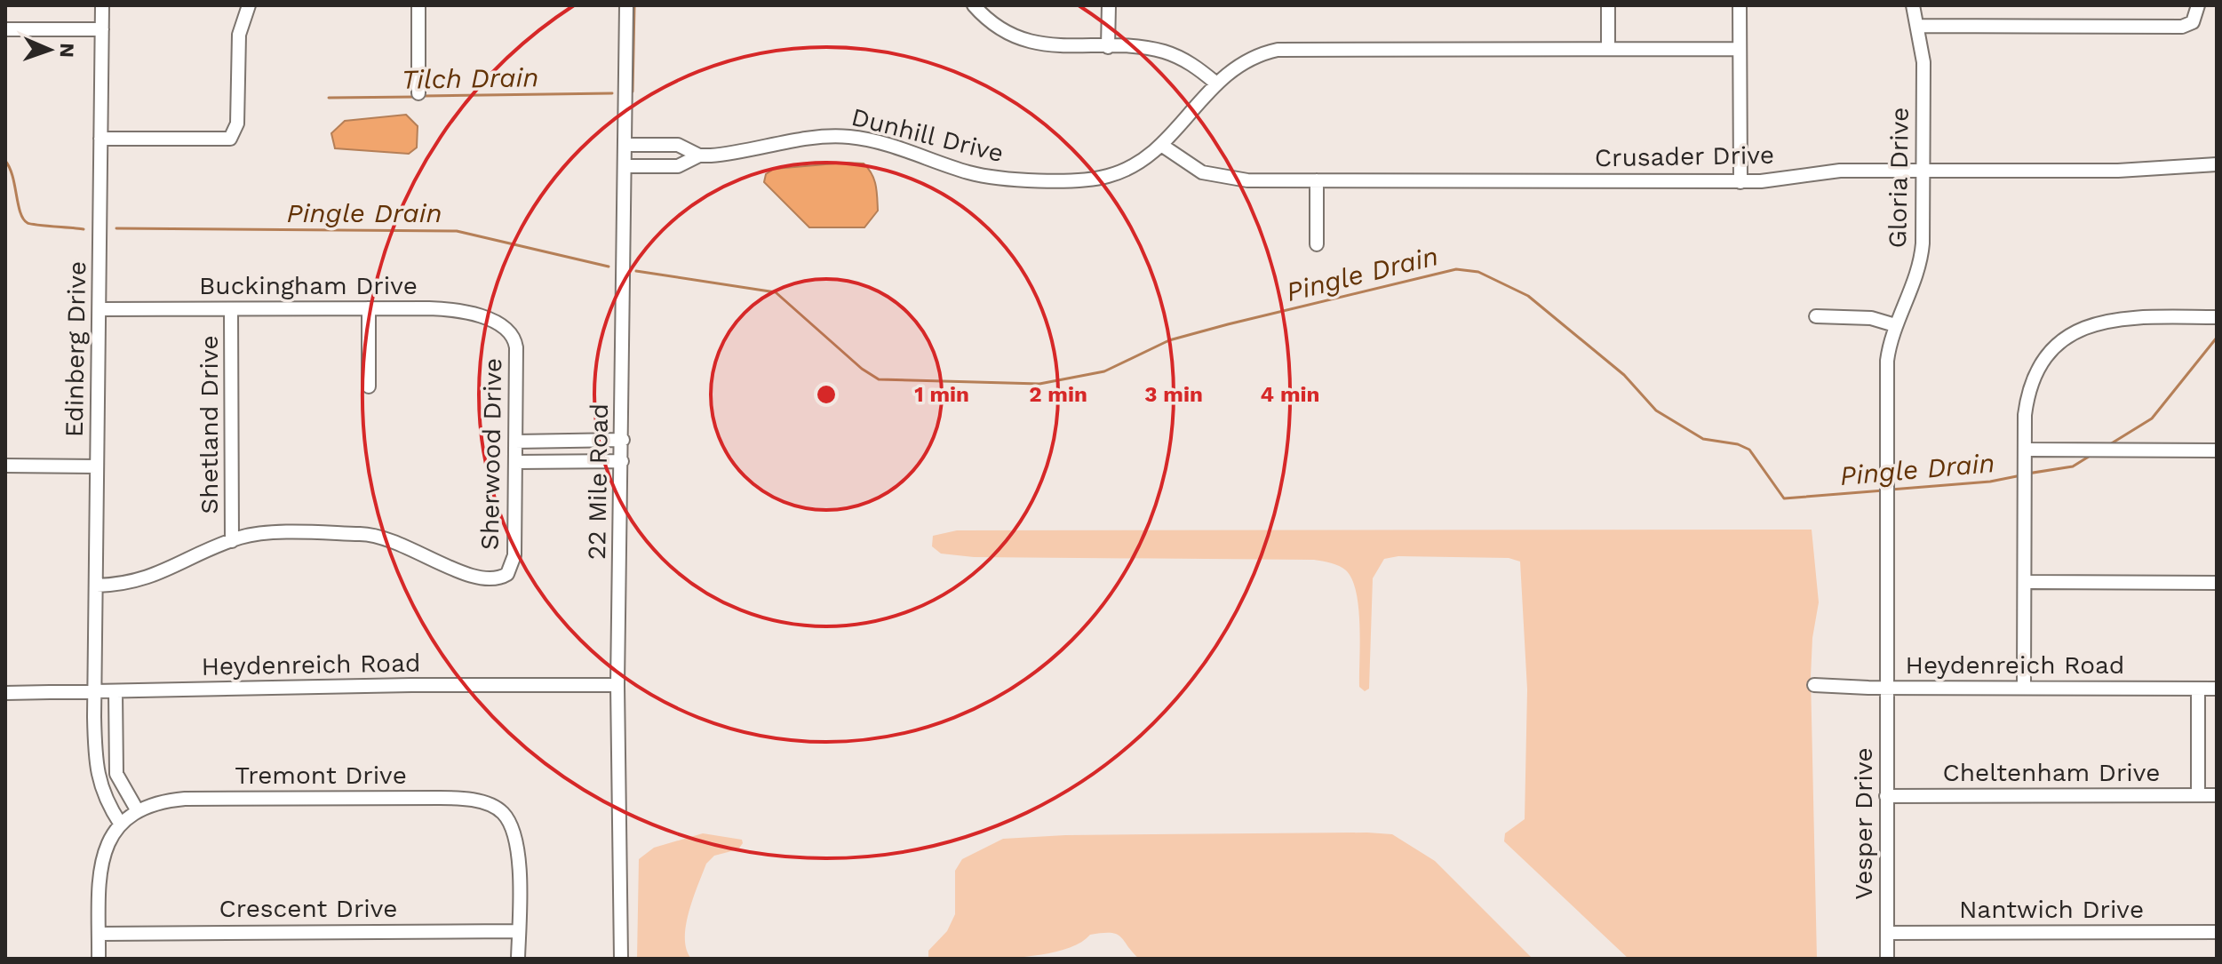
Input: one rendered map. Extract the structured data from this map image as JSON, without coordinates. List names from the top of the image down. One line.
{"streets":{"street":["Dunhill Drive","Crusader Drive","Gloria Drive","Buckingham Drive","Edinberg Drive","Shetland Drive","Sherwood Drive","22 Mile Road","Heydenreich Road","Cheltenham Drive","Tremont Drive","Vesper Drive","Crescent Drive","Nantwich Drive"]},"crossings":[["Dunhill Drive","Crusader Drive"],["Dunhill Drive","22 Mile Road"],["Crusader Drive","Gloria Drive"],["Gloria Drive","Heydenreich Road"],["Gloria Drive","Vesper Drive"],["Buckingham Drive","Edinberg Drive"],["Buckingham Drive","Shetland Drive"],["Buckingham Drive","Sherwood Drive"],["Edinberg Drive","Heydenreich Road"],["Shetland Drive","Sherwood Drive"],["22 Mile Road","Heydenreich Road"],["Heydenreich Road","Vesper Drive"],["Cheltenham Drive","Vesper Drive"],["Tremont Drive","Crescent Drive"],["Vesper Drive","Nantwich Drive"]],"water":["Tilch Drain","Pingle Drain"],"north":"right","rings":["1 min","2 min","3 min","4 min"]}
